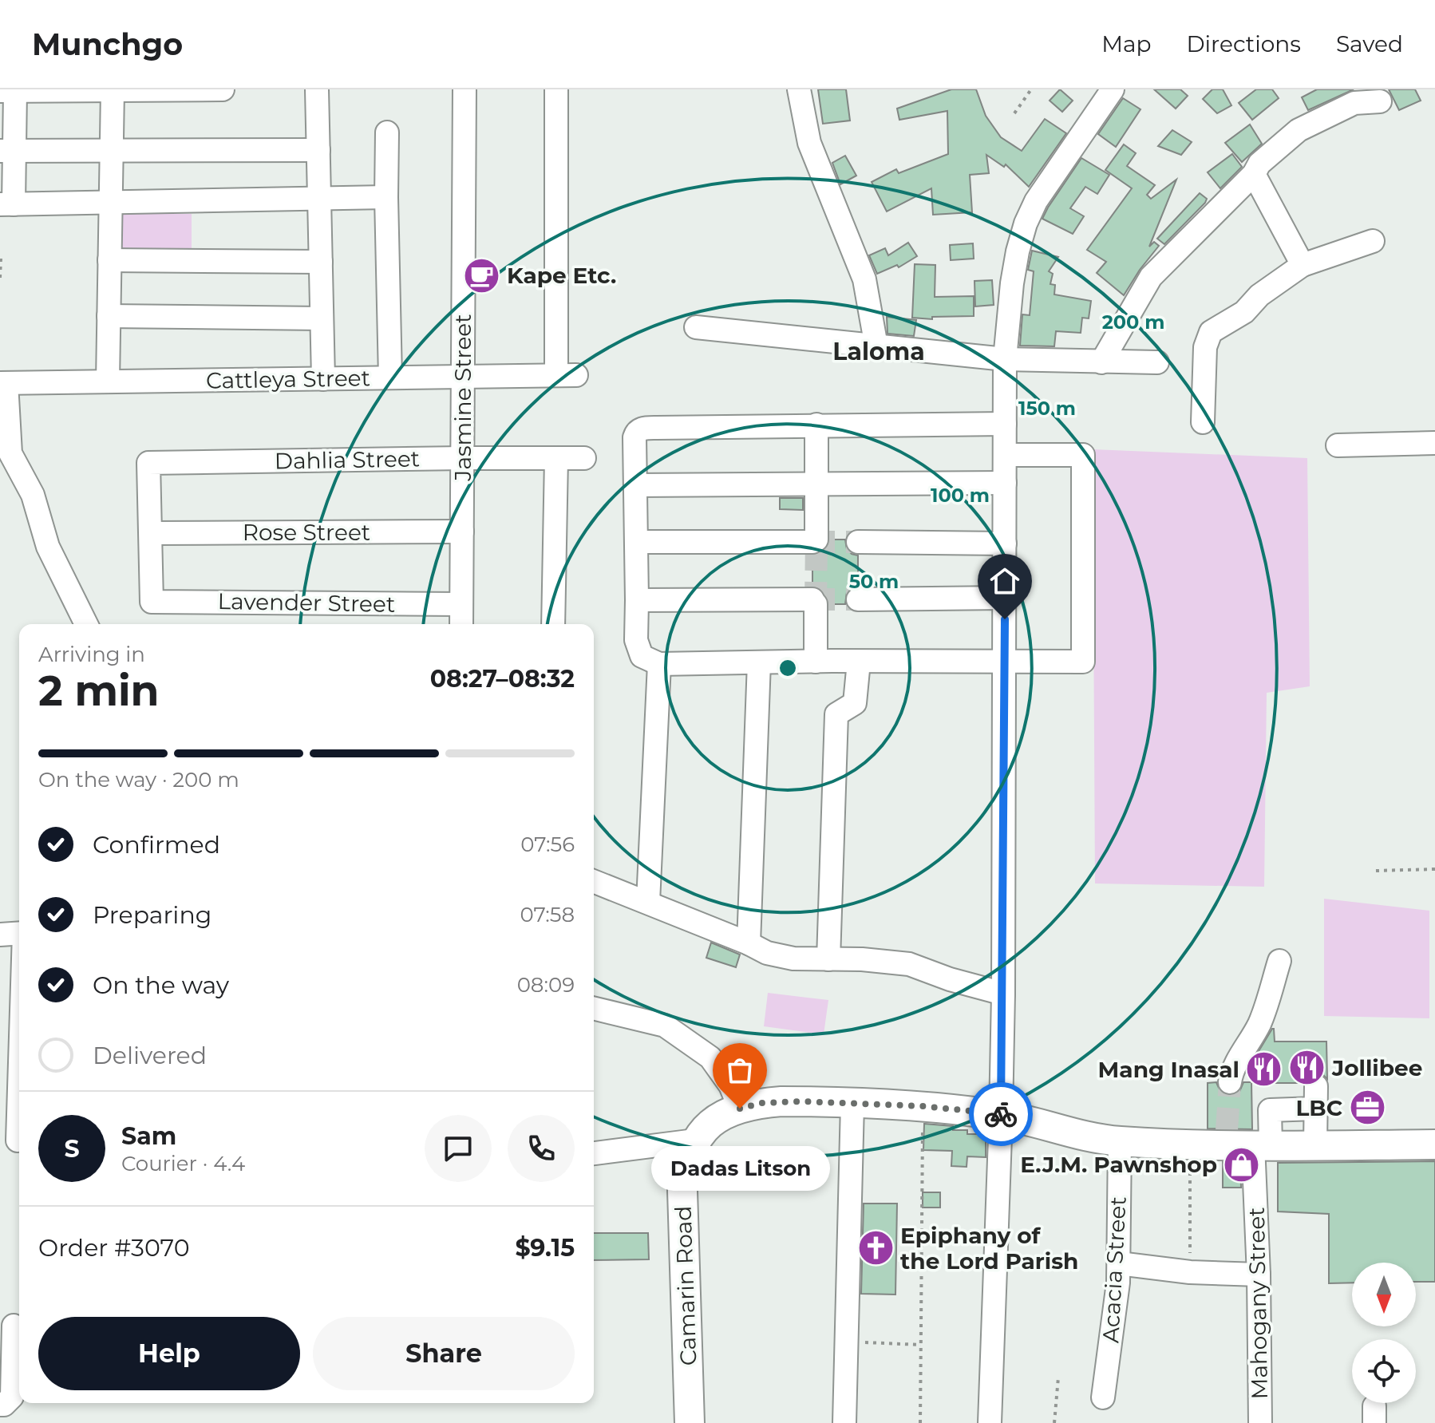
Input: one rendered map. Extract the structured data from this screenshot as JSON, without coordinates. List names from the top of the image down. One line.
{"streets":{"main road":["Camarin Road"],"street":["Cattleya Street","Jasmine Street","Dahlia Street","Rose Street","Lavender Street","Acacia Street","Mahogany Street"]},"crossings":[["Cattleya Street","Jasmine Street"],["Jasmine Street","Dahlia Street"],["Jasmine Street","Rose Street"],["Jasmine Street","Lavender Street"],["Dahlia Street","Rose Street"],["Dahlia Street","Lavender Street"],["Rose Street","Lavender Street"],["Acacia Street","Camarin Road"],["Camarin Road","Mahogany Street"]],"districts":["Laloma"],"places":{"cafe":["Kape Etc."],"restaurant":["Jollibee","Mang Inasal"],"office":["LBC"],"other":["Dadas Litson"],"shop":["E.J.M. Pawnshop"],"church":["Epiphany of the Lord Parish"]},"north":"bottom","page":{"header":"Munchgo","nav":["Map","Directions","Saved"],"heading":["2 min","Arriving in","08:27–08:32"],"panel":["Sam","Courier · 4.4","Order #3070","$9.15"],"bar":"On the way · 200 m","list":[["Confirmed","07:56"],["Preparing","07:58"],["On the way","08:09"],"Delivered"],"round":"S","bubble":"Dadas Litson","buttons":["Help","Share"]},"rings":["200 m","150 m","100 m","50 m"]}
